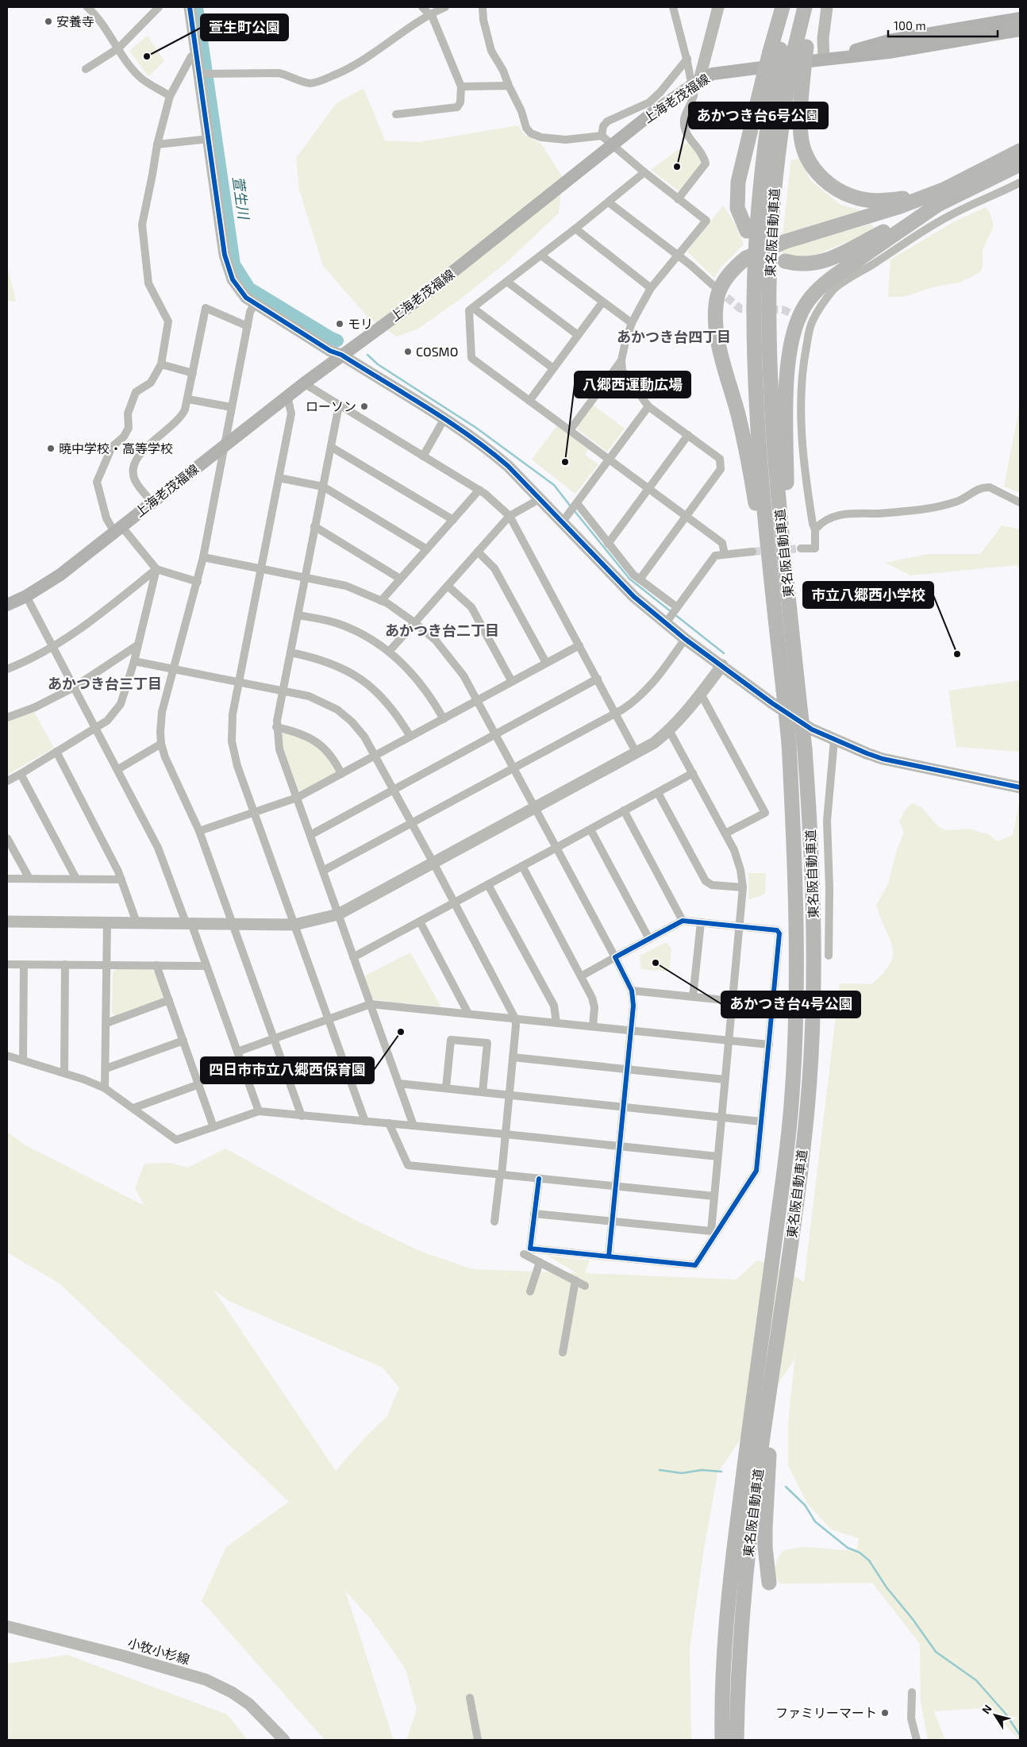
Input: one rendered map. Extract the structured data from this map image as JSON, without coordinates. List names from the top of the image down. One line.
{"streets":{"highway":["東名阪自動車道"],"main road":["上海老茂福線"],"street":["小牧小杉線"]},"districts":["あかつき台四丁目","あかつき台二丁目","あかつき台三丁目"],"water":["萱生川"],"places":["安養寺","萱生町公園","あかつき台6号公園","モリ","COSMO","ローソン","暁中学校・高等学校","八郷西運動広場","市立八郷西小学校","あかつき台4号公園","四日市市立八郷西保育園","ファミリーマート"],"scale_bar":"100 m","north":"top left"}
